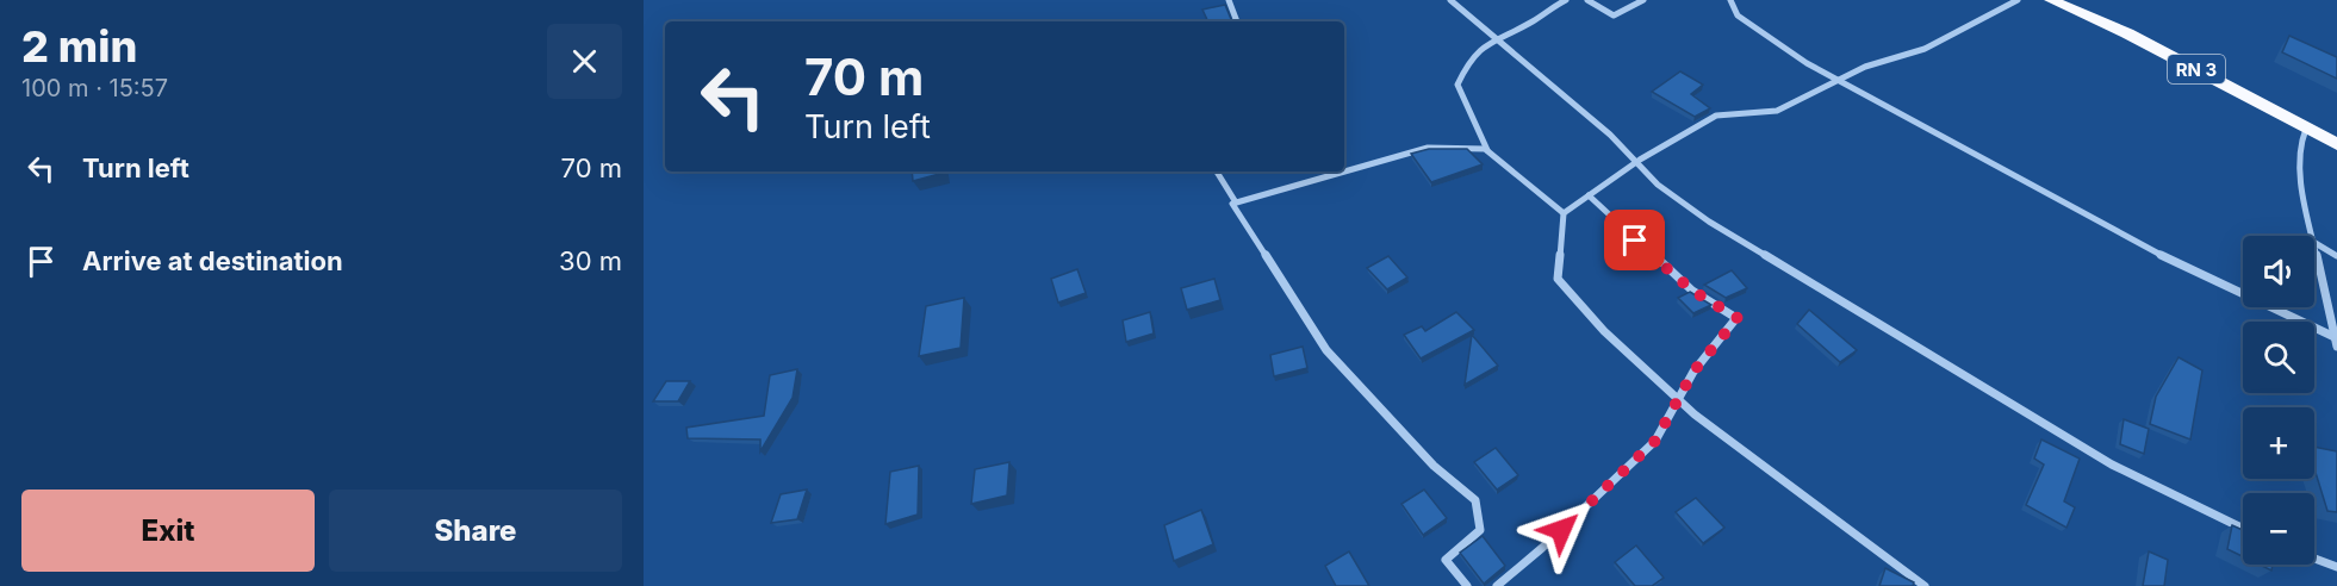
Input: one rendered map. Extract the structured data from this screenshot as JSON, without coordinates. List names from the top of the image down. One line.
{"streets":{"highway":["RN 3"]},"page":{"heading":["2 min","100 m · 15:57"],"turn":["70 m","Turn left"],"list":[{"name":"Turn left","value":"70 m"},{"name":"Arrive at destination","value":"30 m"}],"map_buttons":["+","−"],"buttons":["Exit","Share"]}}
